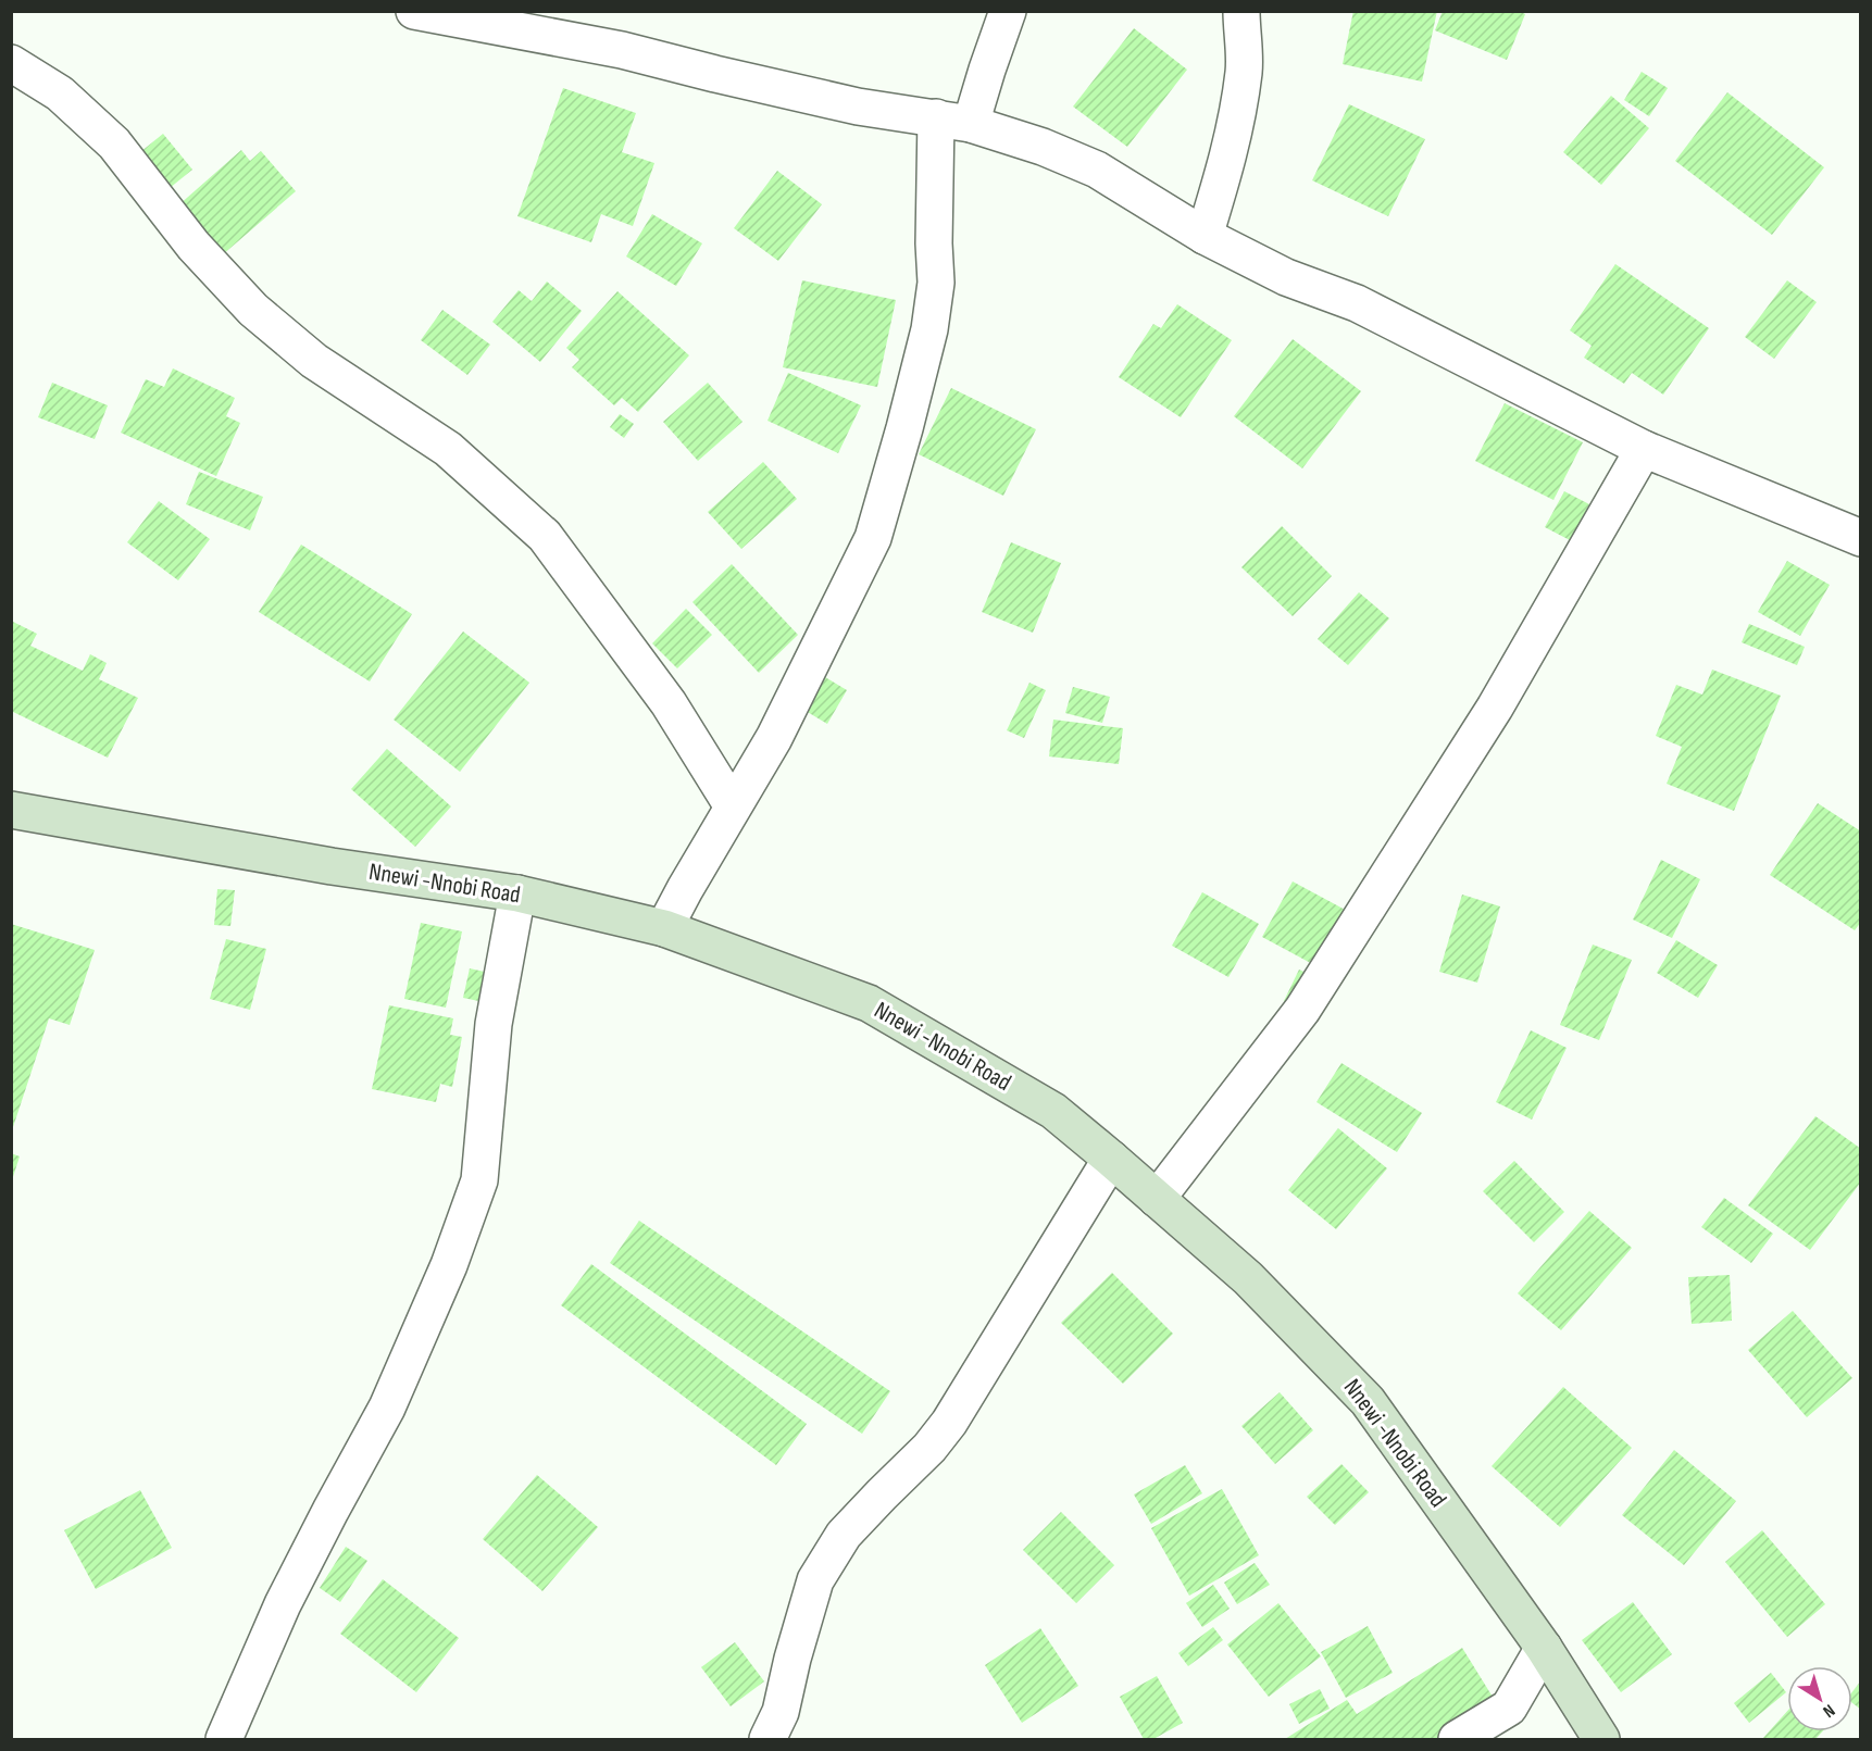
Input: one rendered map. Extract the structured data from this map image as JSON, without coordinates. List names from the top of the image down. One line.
{"streets":{"main road":["Nnewi -Nnobi Road"]},"north":"bottom right"}
